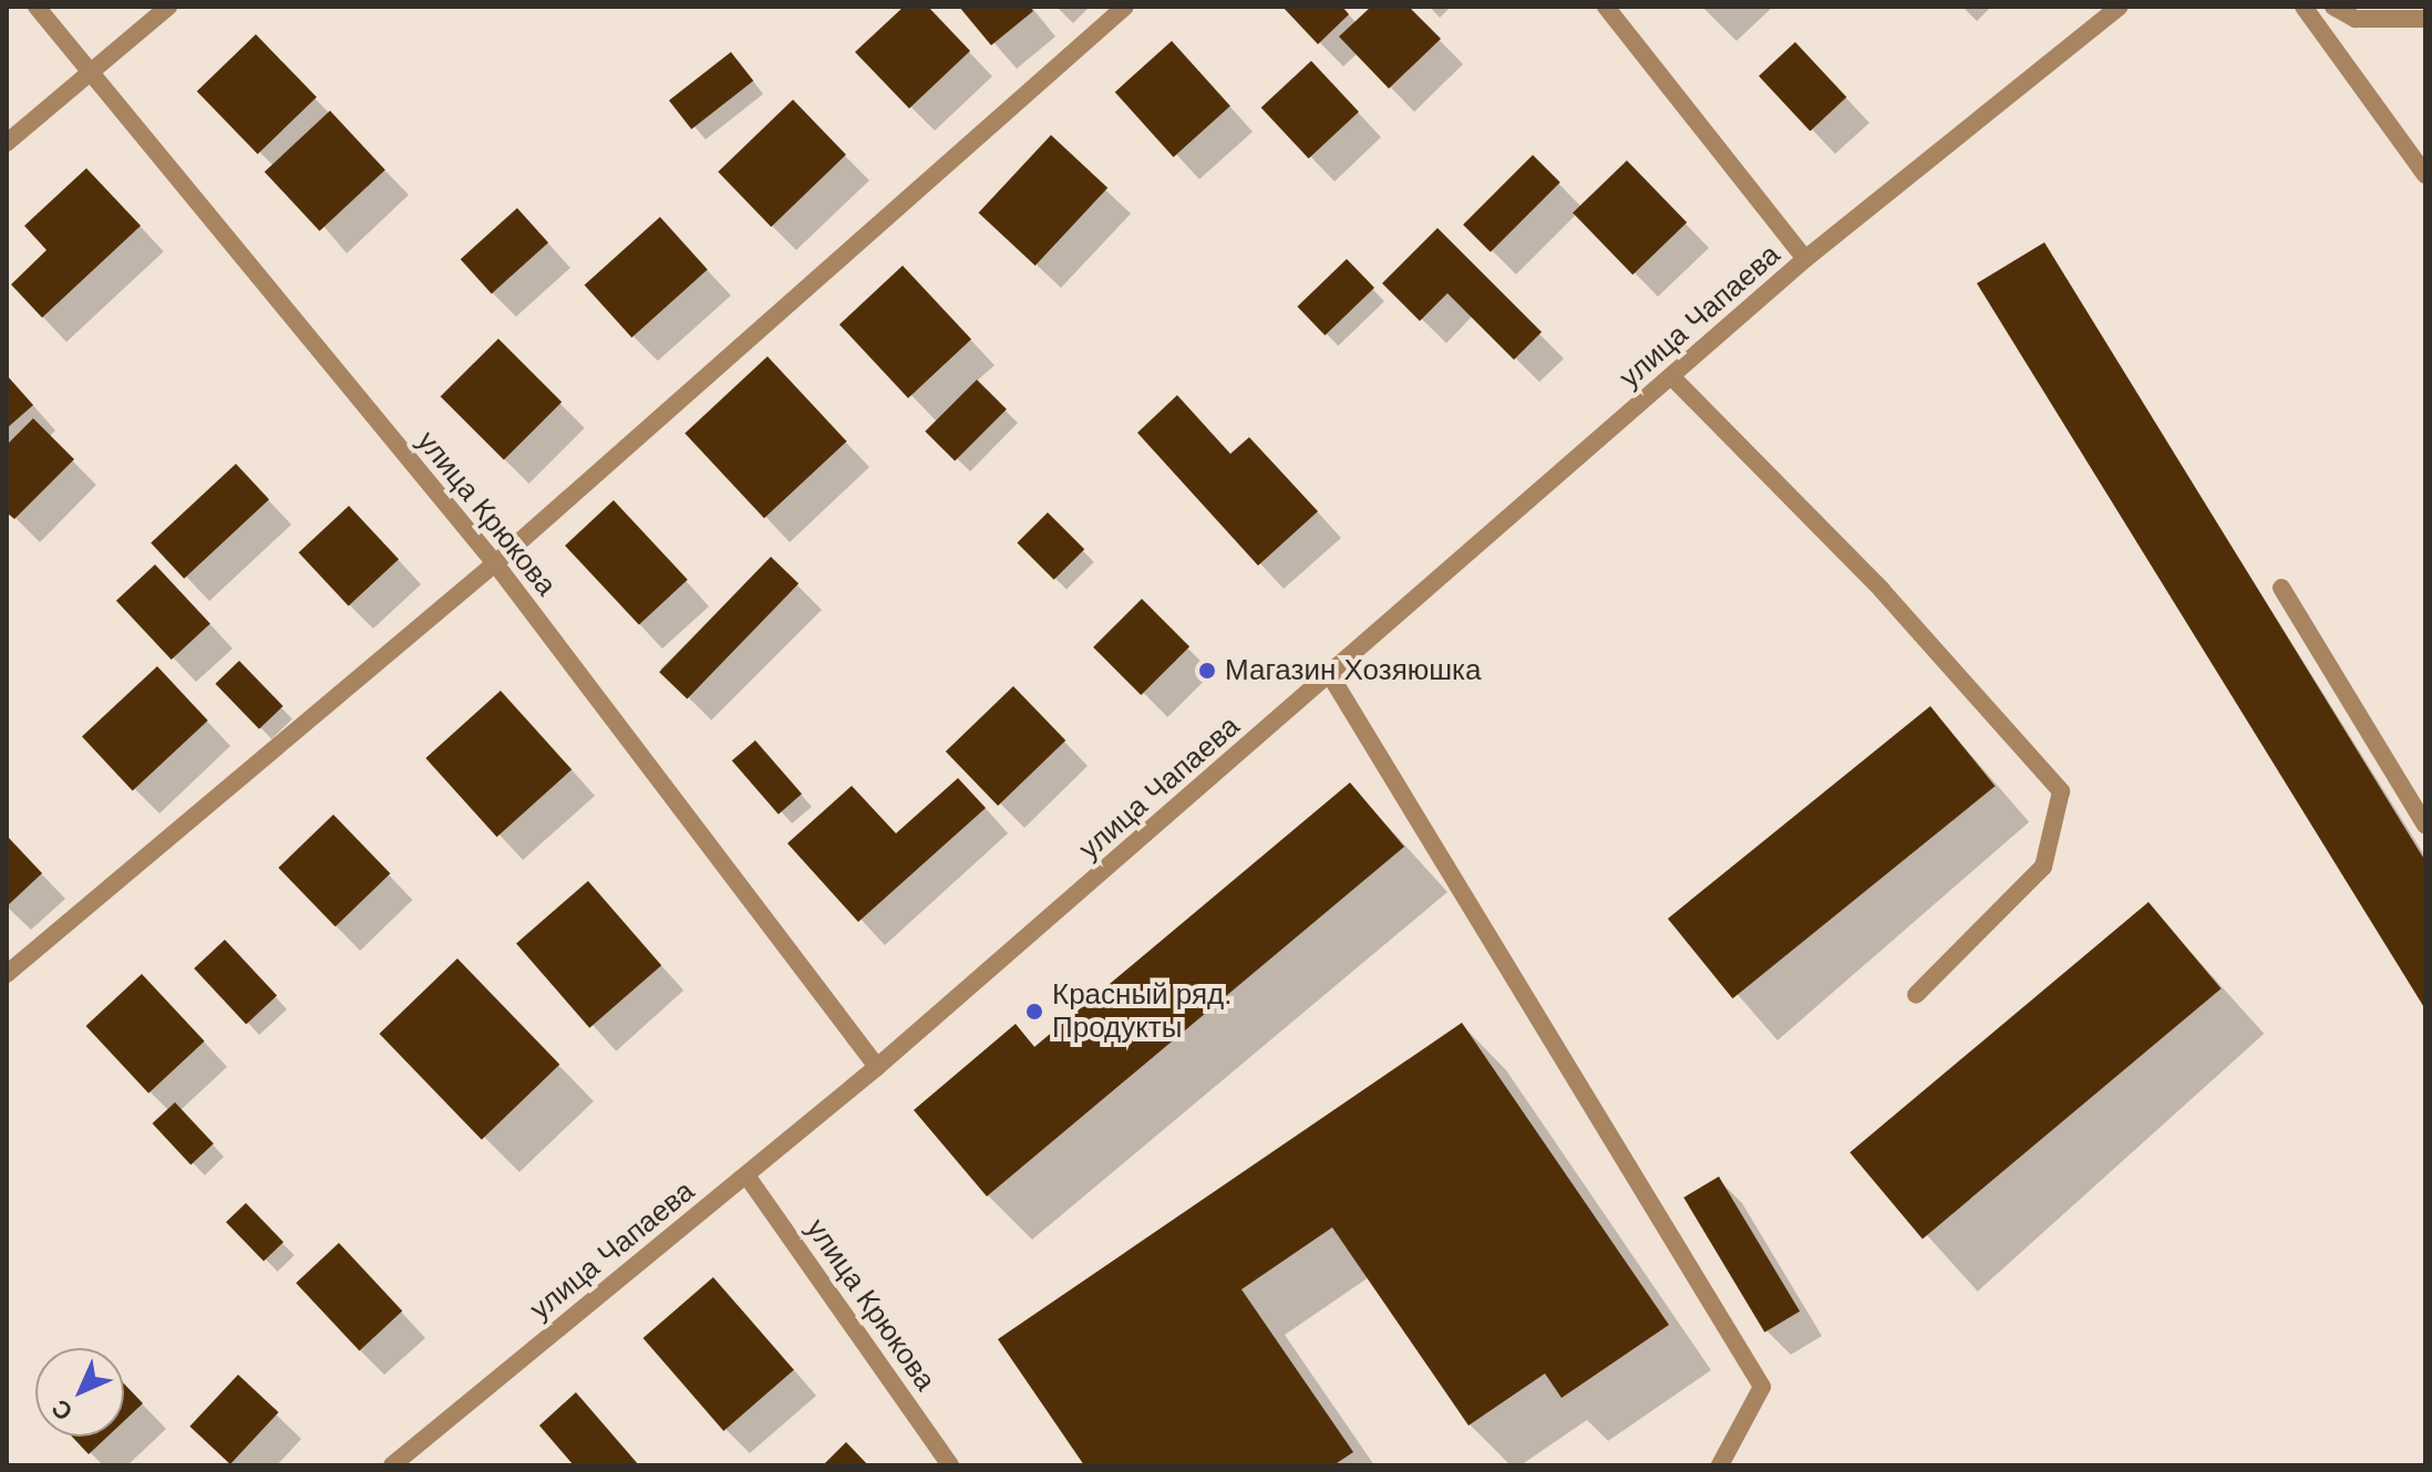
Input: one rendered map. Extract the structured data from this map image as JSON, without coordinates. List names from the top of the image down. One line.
{"streets":{"street":["улица Чапаева","улица Крюкова"]},"crossings":[["улица Чапаева","улица Крюкова"]],"places":["Магазин Хозяюшка","Красный ряд. Продукты"],"north":"bottom left"}
